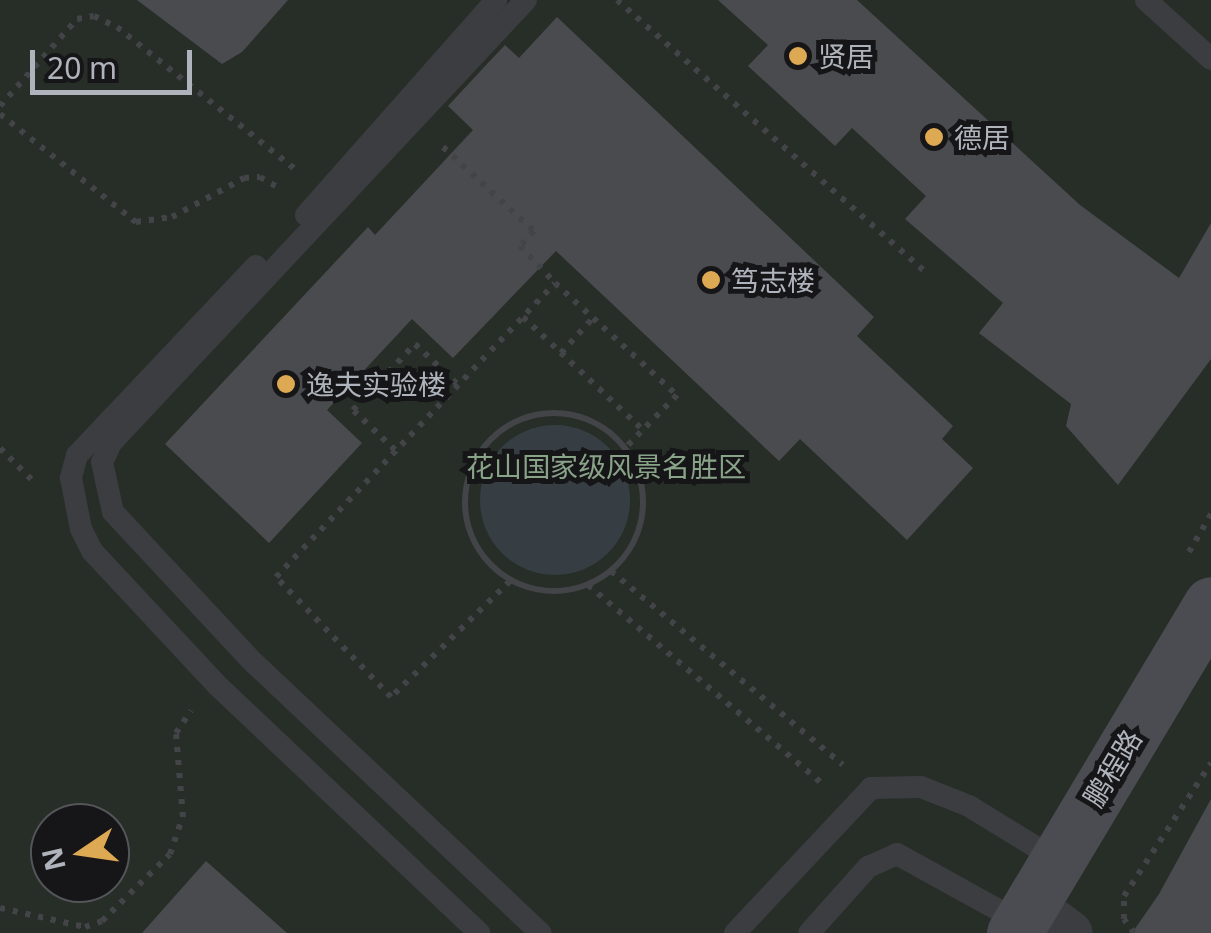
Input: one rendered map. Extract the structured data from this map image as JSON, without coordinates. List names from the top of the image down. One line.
{"streets":{"main road":["鹏程路"]},"parks":["花山国家级风景名胜区"],"places":["贤居","德居","笃志楼","逸夫实验楼"],"scale_bar":"20 m","north":"left"}
